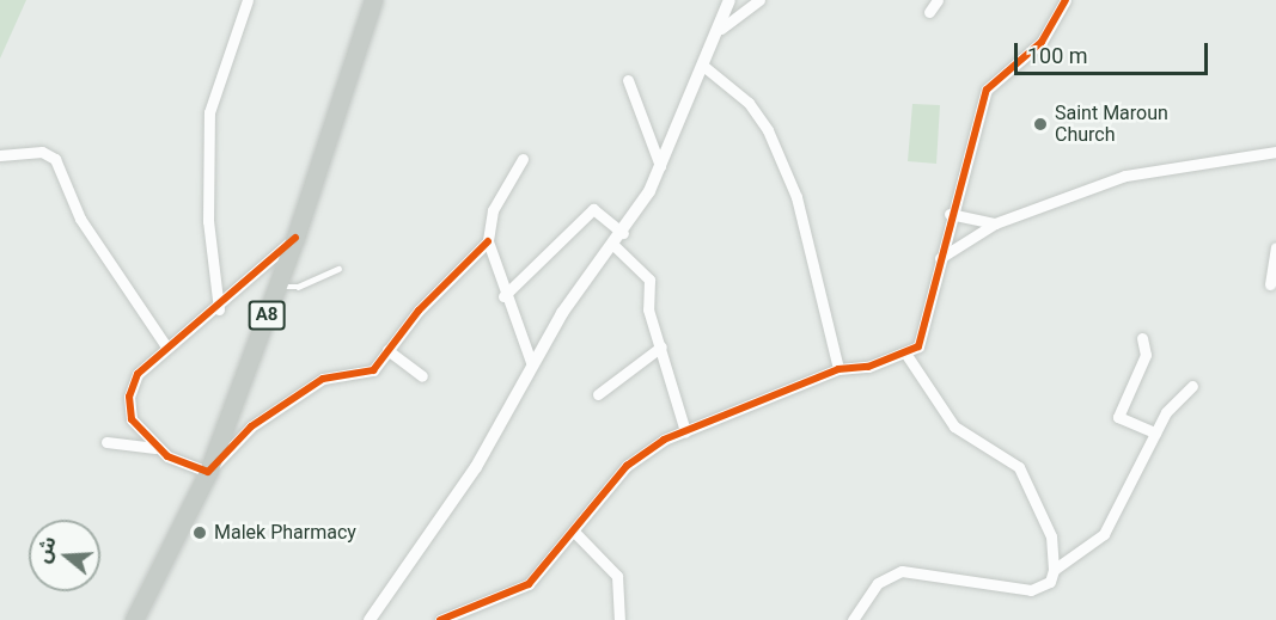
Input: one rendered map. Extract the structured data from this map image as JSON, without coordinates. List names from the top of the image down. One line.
{"streets":{"highway":["A8"]},"places":["Saint Maroun Church","Malek Pharmacy"],"scale_bar":"100 m","north":"left"}
